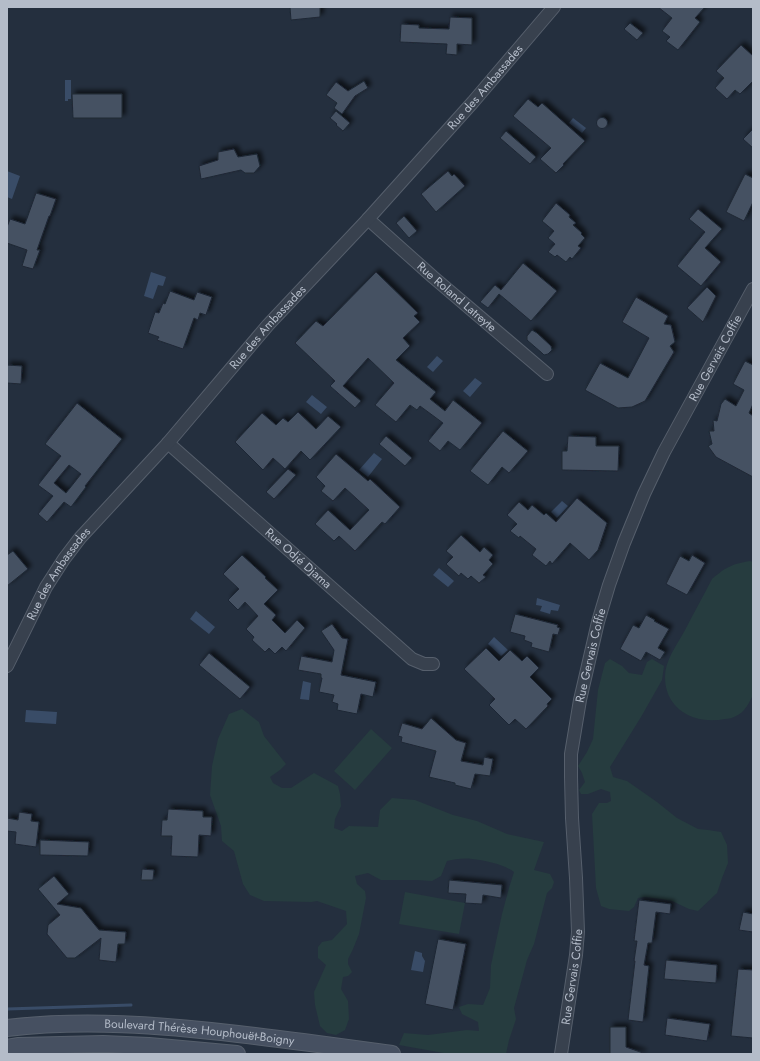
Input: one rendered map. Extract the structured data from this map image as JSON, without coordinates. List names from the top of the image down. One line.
{"streets":{"main road":["Boulevard Thérèse Houphouët-Boigny"],"street":["Rue des Ambassades","Rue Roland Latreyte","Rue Gervais Coffie","Rue Odjé Djama"]},"crossings":[["Rue des Ambassades","Rue Roland Latreyte"],["Rue des Ambassades","Rue Odjé Djama"]]}
